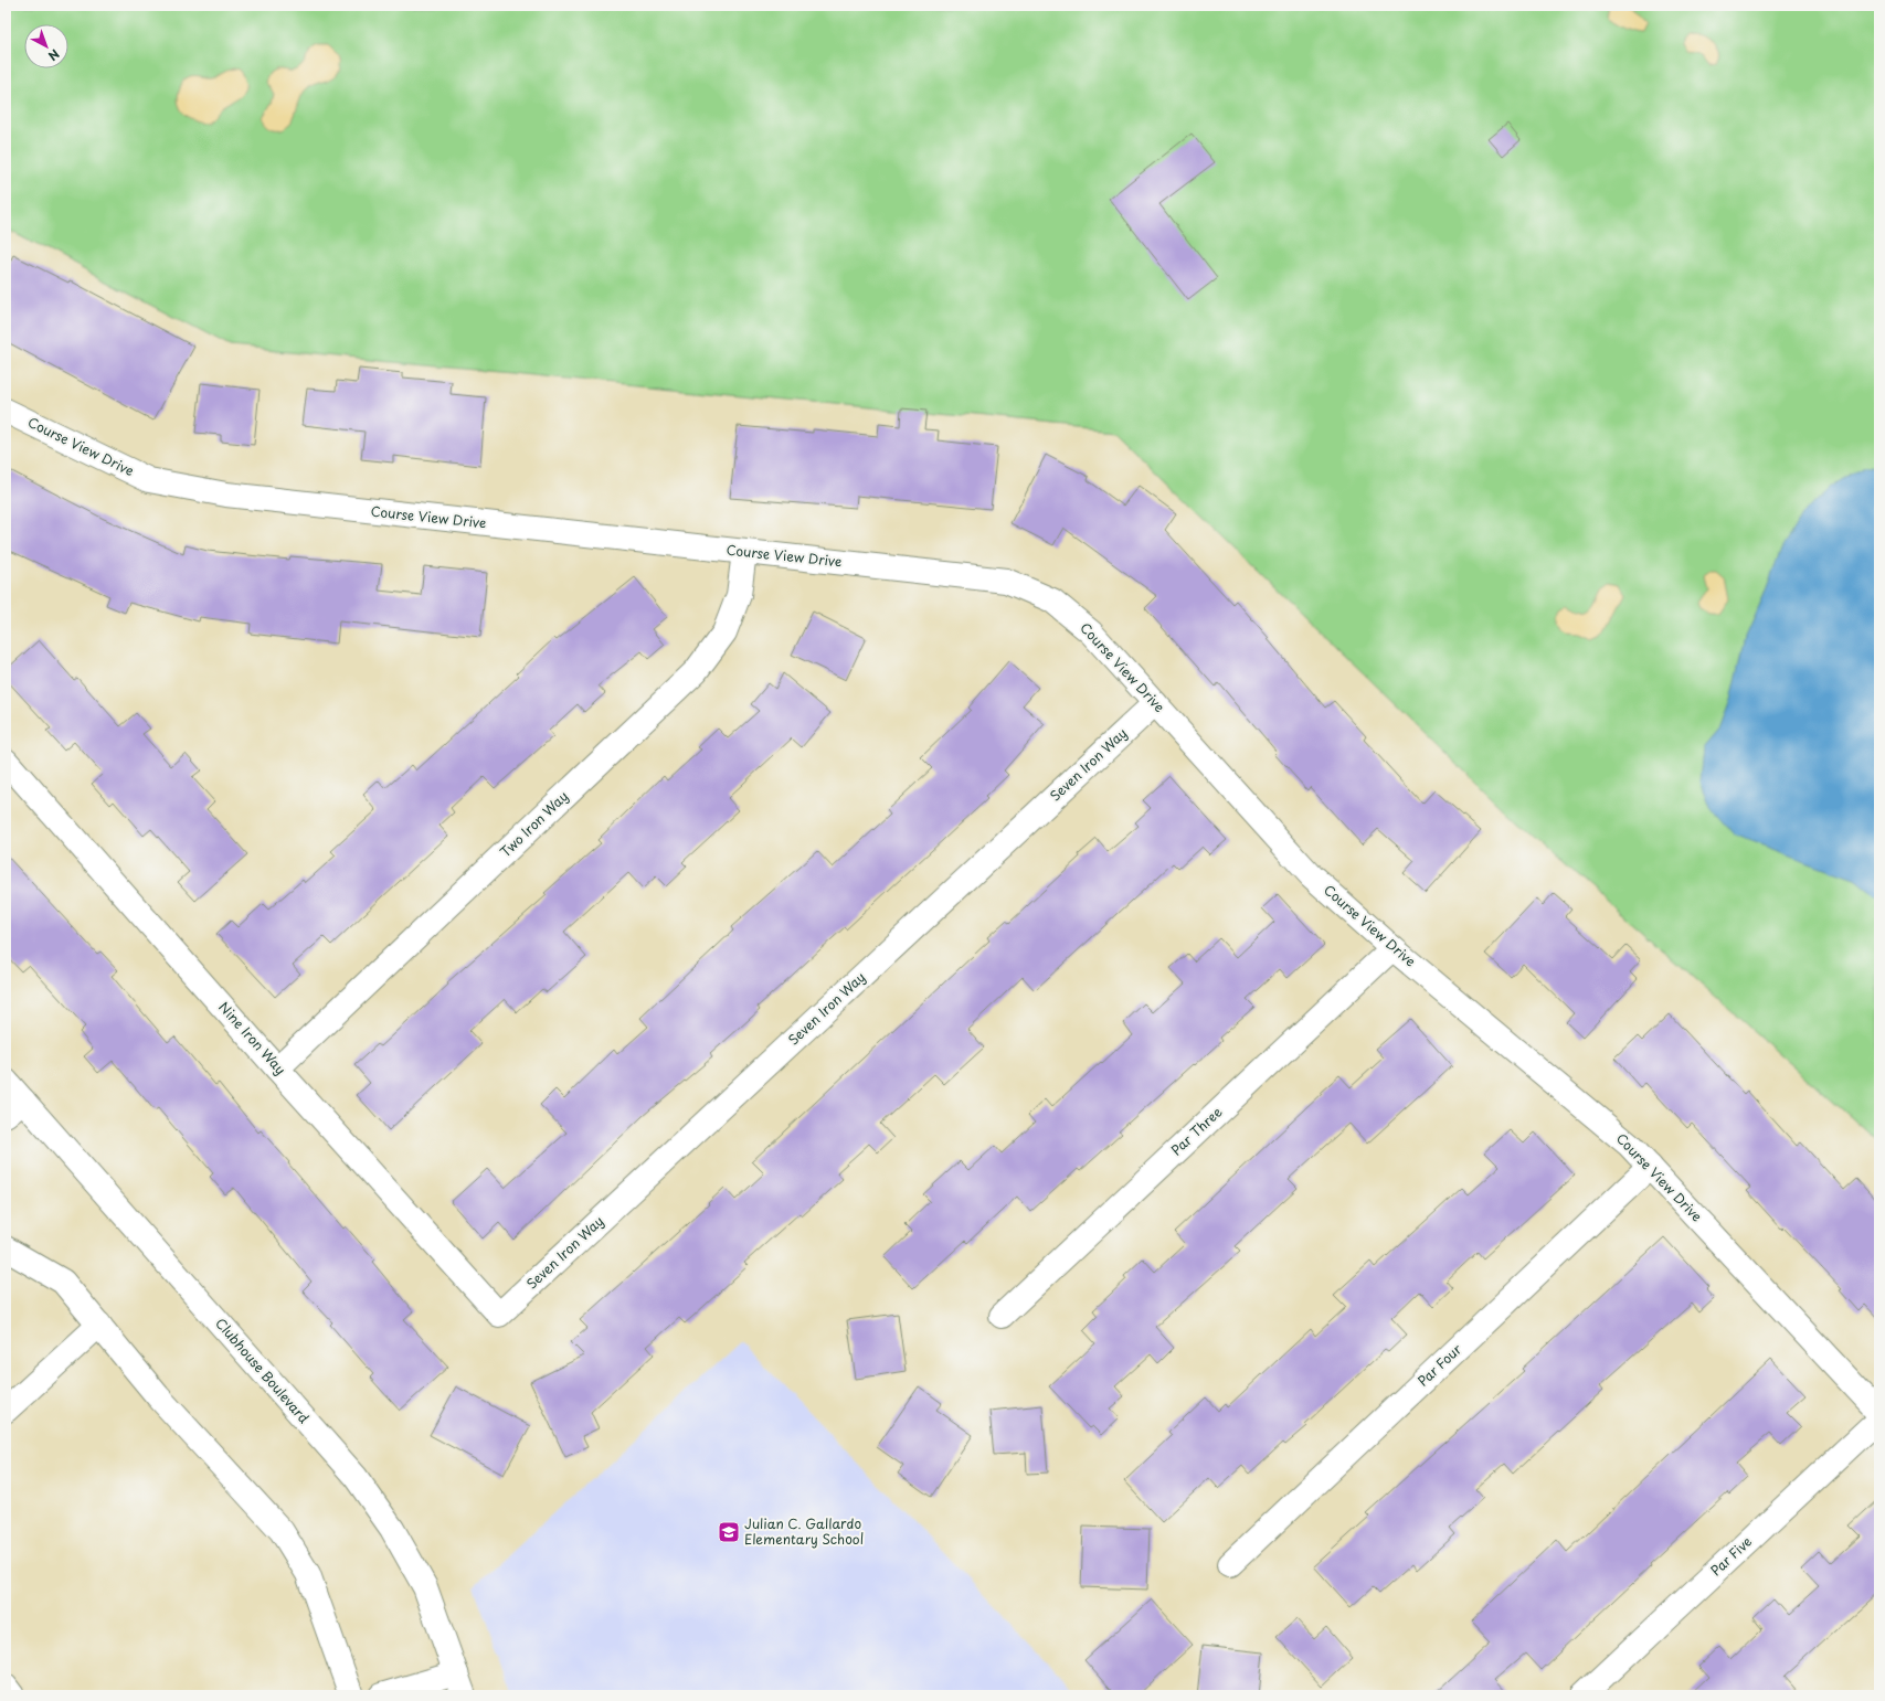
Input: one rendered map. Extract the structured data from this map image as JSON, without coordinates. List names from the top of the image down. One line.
{"streets":{"street":["Course View Drive","Seven Iron Way","Two Iron Way","Nine Iron Way","Par Three","Par Four","Clubhouse Boulevard","Par Five"]},"crossings":[["Course View Drive","Seven Iron Way"],["Course View Drive","Two Iron Way"],["Course View Drive","Par Three"],["Course View Drive","Par Four"],["Seven Iron Way","Nine Iron Way"],["Two Iron Way","Nine Iron Way"]],"places":{"school or university":["Julian C. Gallardo Elementary School"]},"north":"bottom right"}
